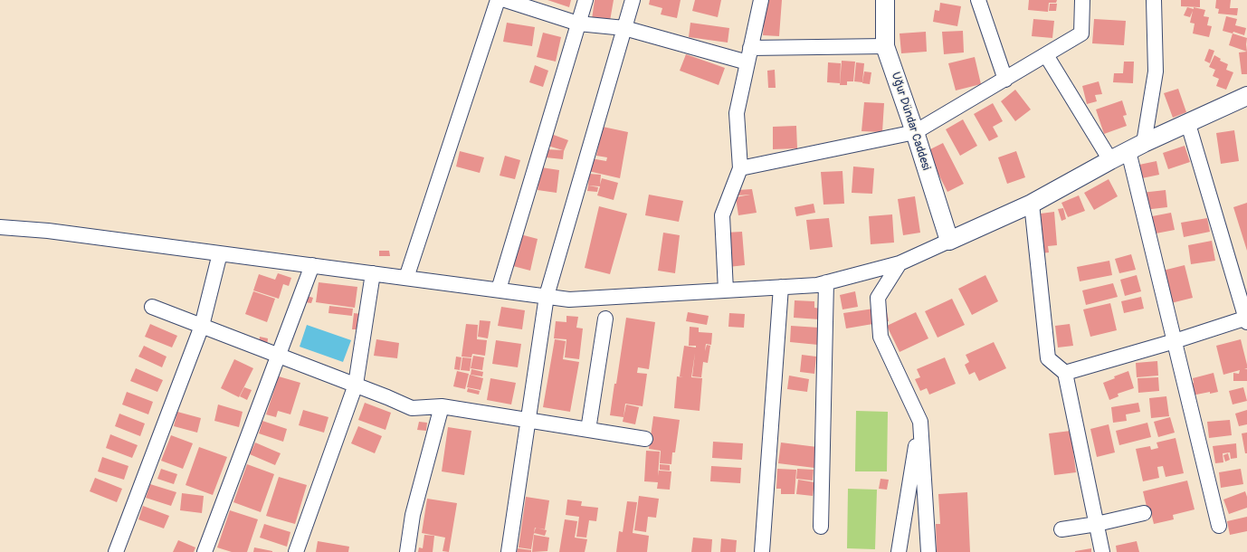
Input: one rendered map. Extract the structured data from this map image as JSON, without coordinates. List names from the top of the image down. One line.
{"streets":{"street":["Uğur Dündar Caddesi"]}}
